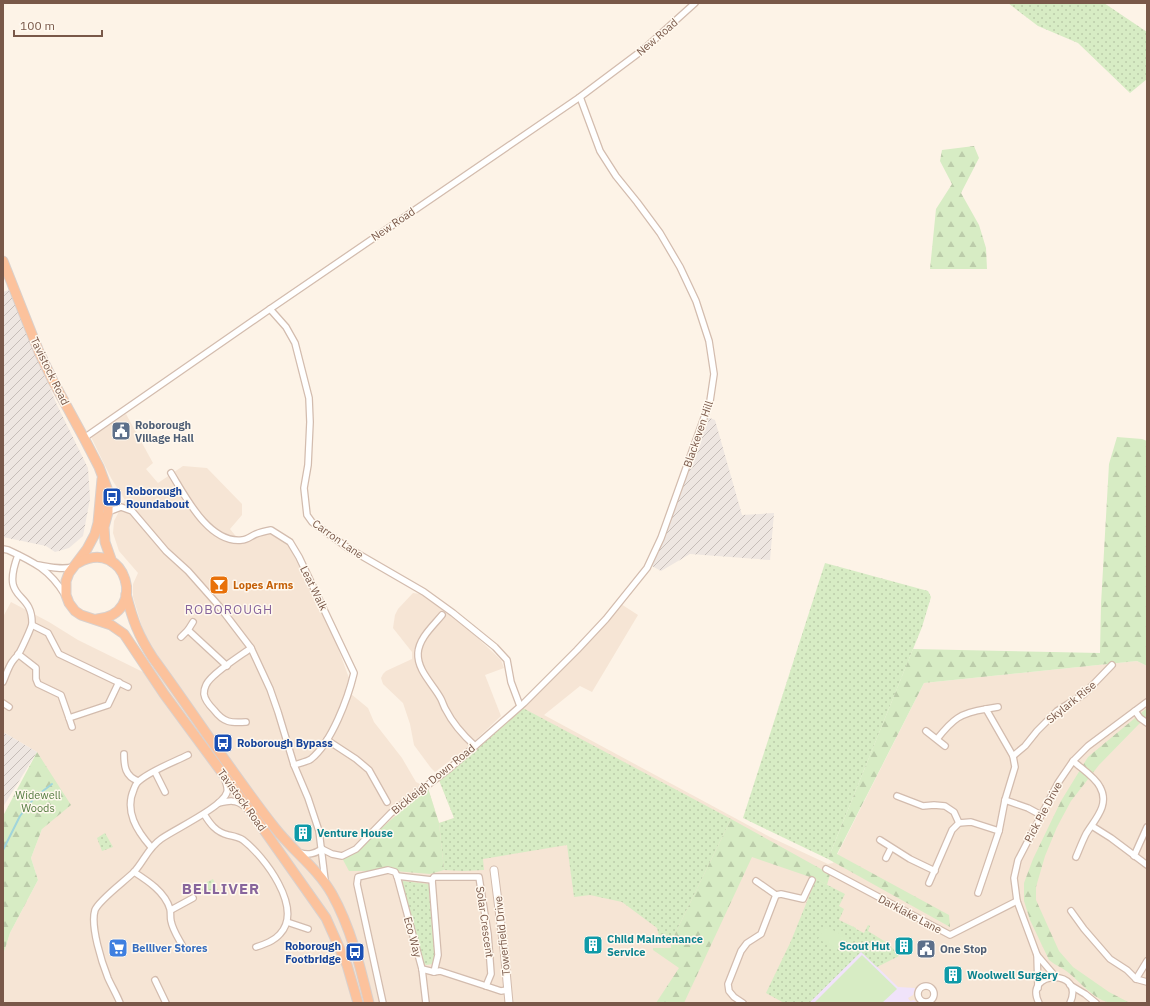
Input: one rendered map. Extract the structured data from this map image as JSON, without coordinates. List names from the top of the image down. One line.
{"streets":{"highway":["Tavistock Road"],"street":["New Road","Blackeven Hill","Carron Lane","Leat Walk","Skylark Rise","Bickleigh Down Road","Pick Pie Drive","Darklake Lane","Solar Crescent","Towerfield Drive","Eco Way"]},"crossings":[["New Road","Tavistock Road"],["New Road","Blackeven Hill"],["New Road","Carron Lane"],["Tavistock Road","Leat Walk"],["Tavistock Road","Bickleigh Down Road"],["Blackeven Hill","Carron Lane"],["Blackeven Hill","Bickleigh Down Road"],["Carron Lane","Bickleigh Down Road"],["Pick Pie Drive","Darklake Lane"]],"districts":["ROBOROUGH","BELLIVER"],"parks":["Widewell Woods"],"places":{"public building":["Roborough Village Hall","One Stop"],"bus stop":["Roborough Roundabout","Roborough Bypass","Roborough Footbridge"],"bar":["Lopes Arms"],"building":["Venture House","Child Maintenance Service","Scout Hut","Woolwell Surgery"],"supermarket":["Belliver Stores"]},"scale_bar":"100 m"}
